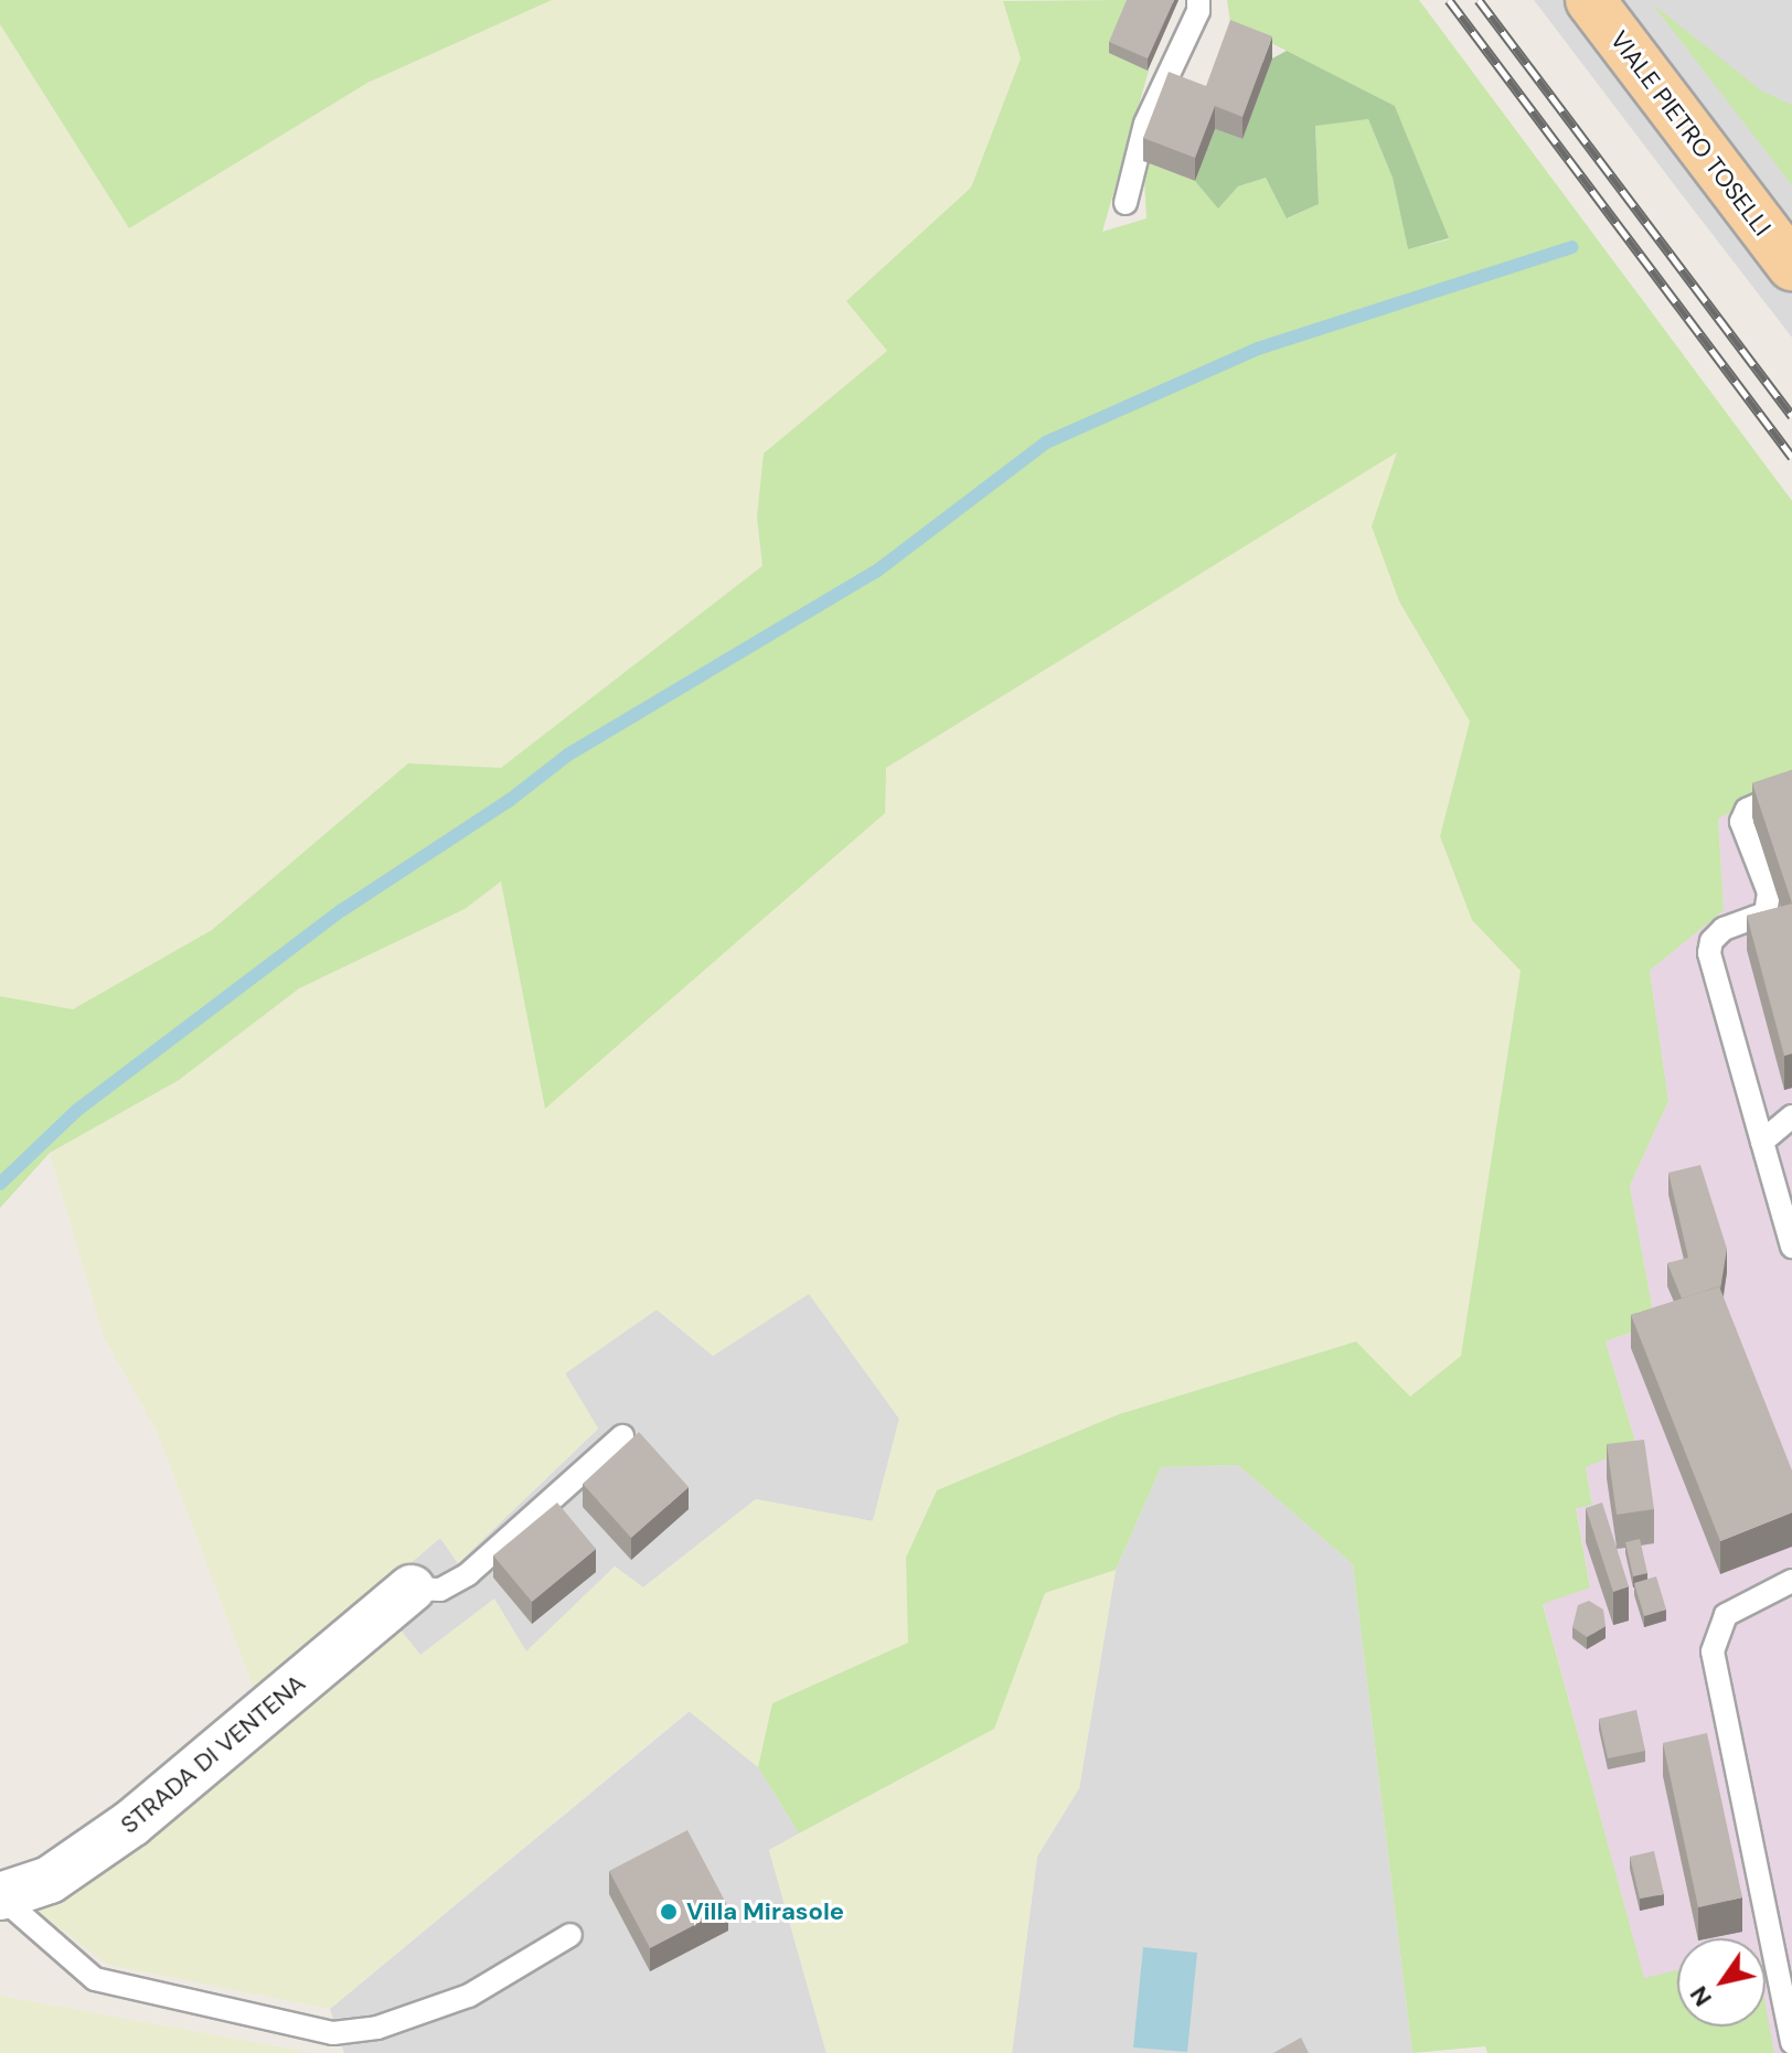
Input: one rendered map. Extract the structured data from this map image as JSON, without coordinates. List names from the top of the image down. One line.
{"streets":{"main road":["VIALE PIETRO TOSELLI"],"street":["STRADA DI VENTENA"]},"places":["Villa Mirasole"],"north":"bottom left"}
